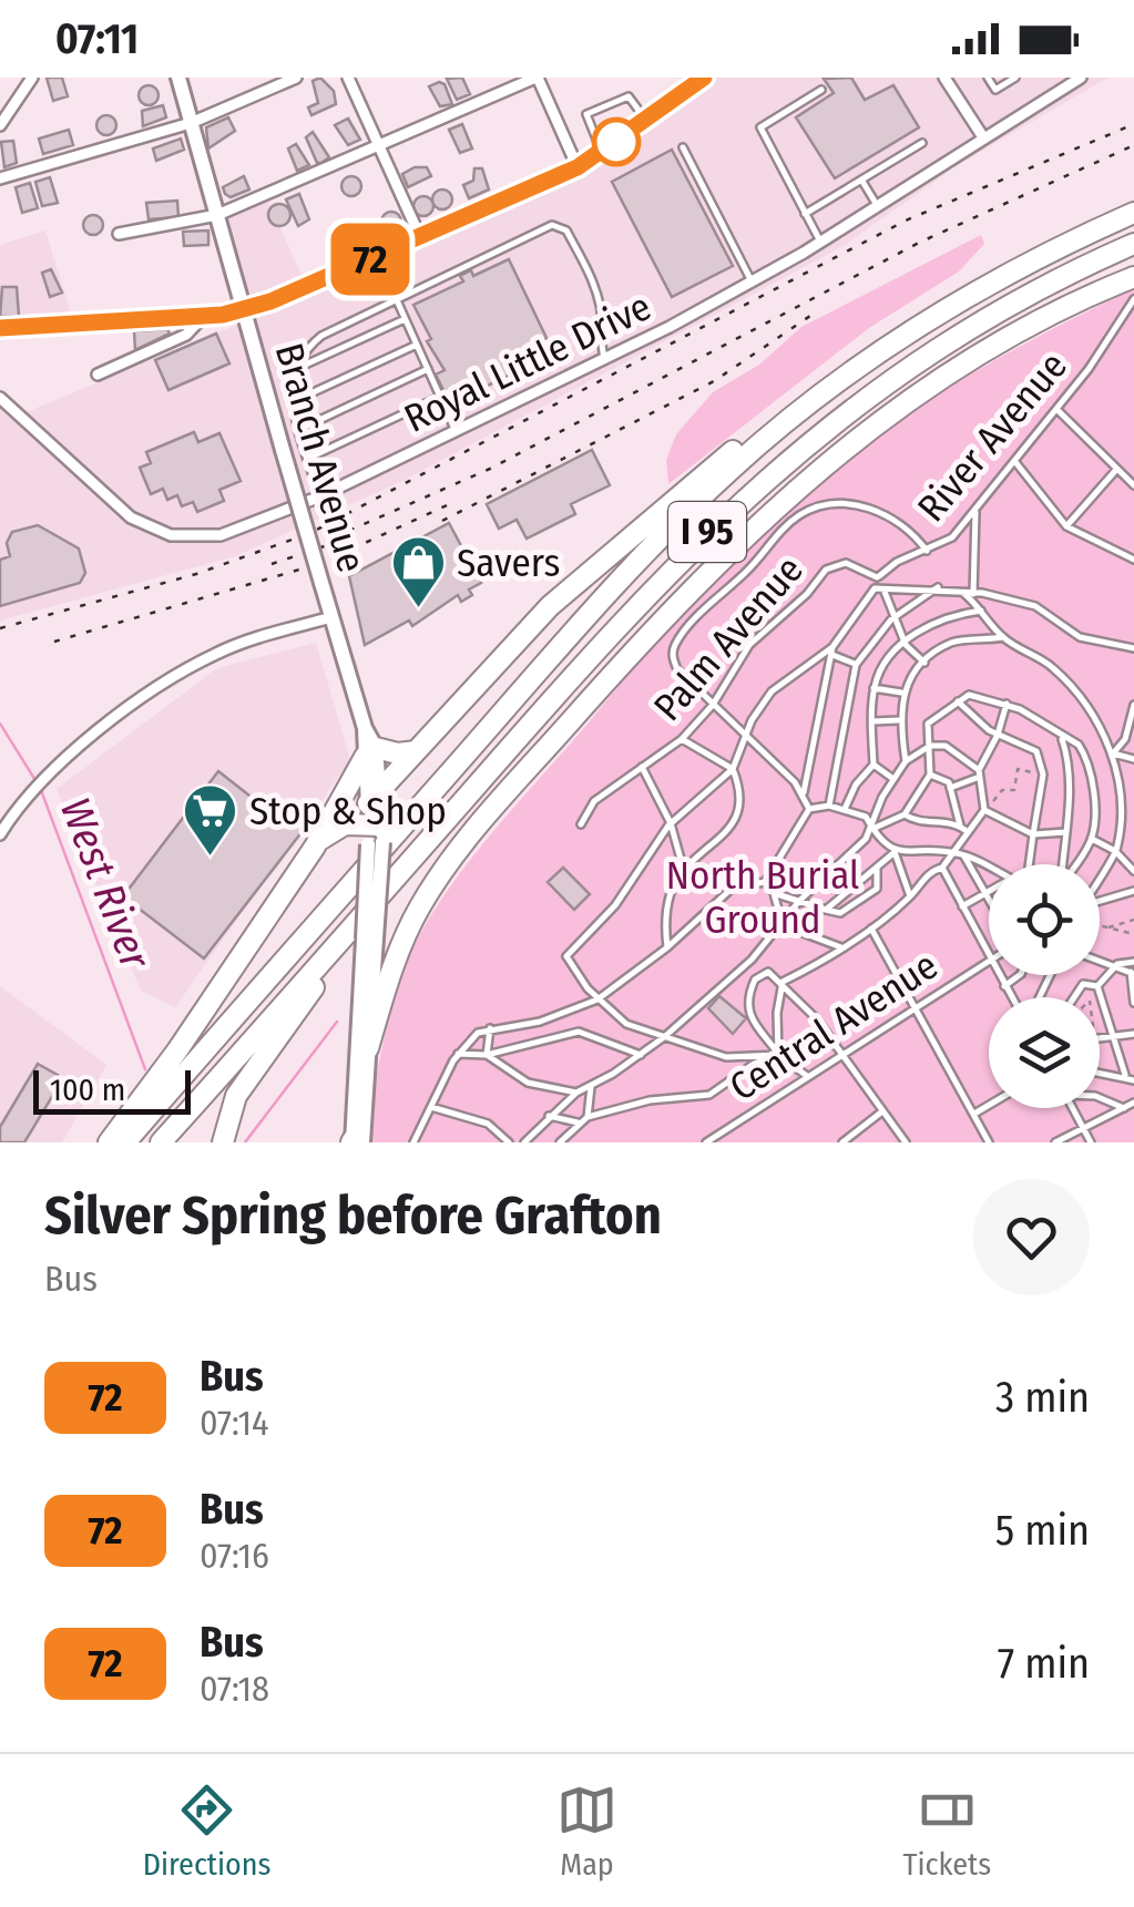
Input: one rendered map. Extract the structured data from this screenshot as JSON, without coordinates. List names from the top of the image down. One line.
{"streets":{"highway":["I 95"],"main road":["Branch Avenue"],"street":["Royal Little Drive"],"lane":["River Avenue","Palm Avenue","Central Avenue"]},"crossings":[["River Avenue","Palm Avenue"]],"water":["West River"],"parks":["North Burial Ground"],"places":{"shop":["Savers"],"supermarket":["Stop & Shop"]},"lines":["bus line 72"],"scale_bar":"100 m","page":{"status":"07:11","on_map":"72","scale":"100 m","heading":["Silver Spring before Grafton","Bus"],"list":[{"mark":"72","name":"Bus","note":"07:14","value":"3 min"},{"mark":"72","name":"Bus","note":"07:16","value":"5 min"},{"mark":"72","name":"Bus","note":"07:18","value":"7 min"}],"tabs":["Directions","Map","Tickets"]}}
